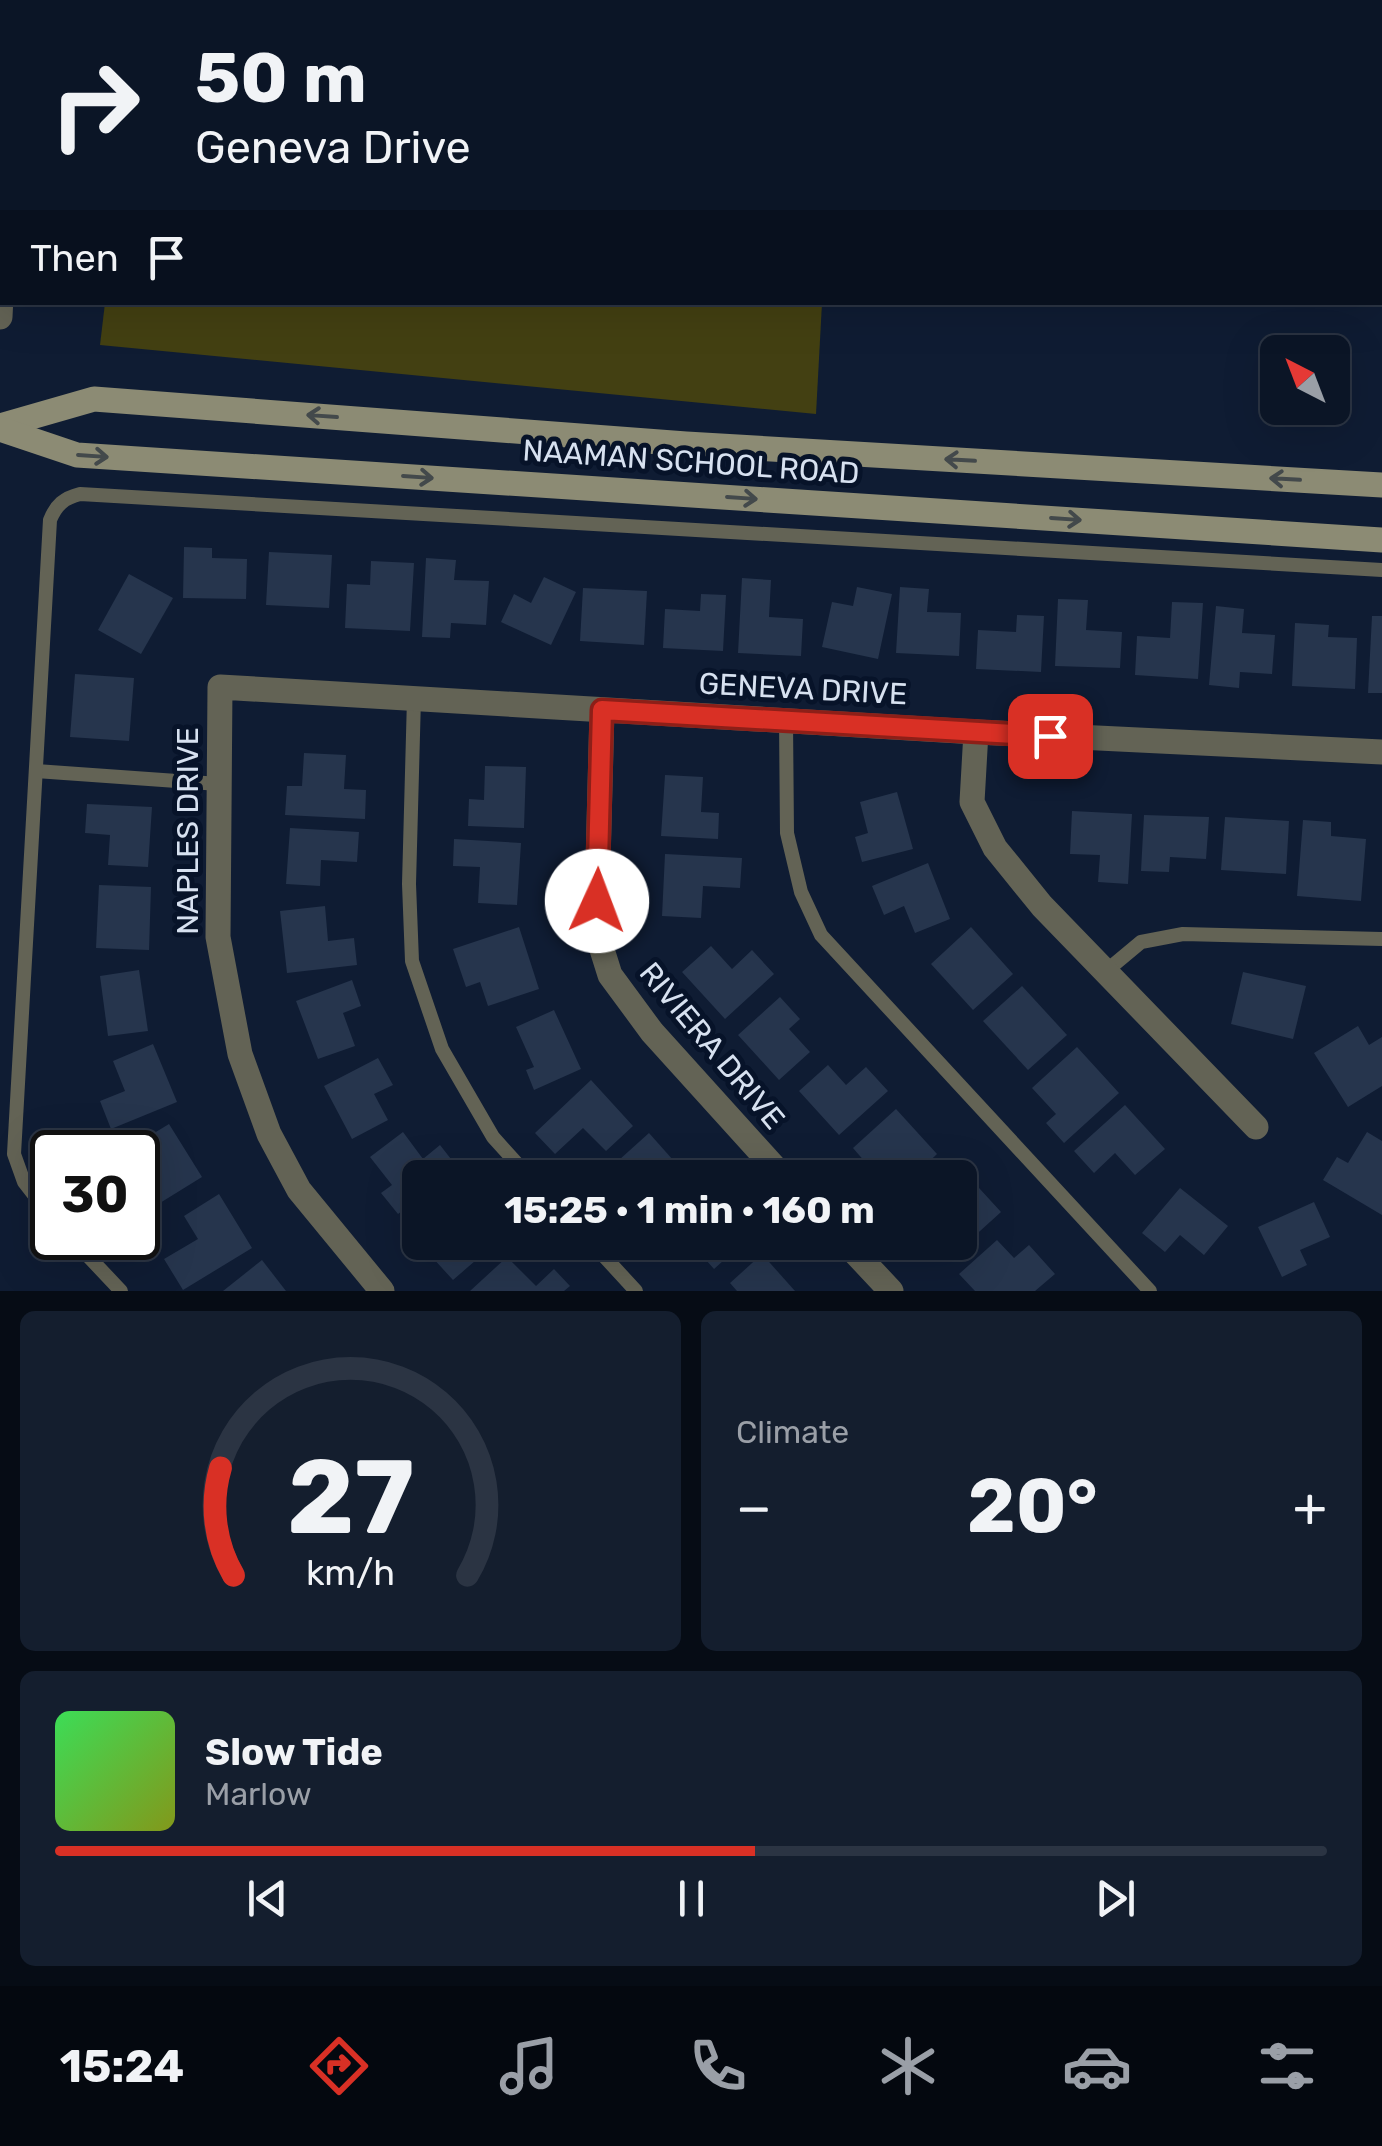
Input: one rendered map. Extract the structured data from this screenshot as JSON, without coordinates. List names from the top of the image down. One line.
{"streets":{"main road":["NAAMAN SCHOOL ROAD"],"street":["GENEVA DRIVE","NAPLES DRIVE","RIVIERA DRIVE"]},"crossings":[["GENEVA DRIVE","NAPLES DRIVE"],["GENEVA DRIVE","RIVIERA DRIVE"]],"north":"top left","page":{"turn":["50 m","Geneva Drive"],"then":"Then","limit":"30","trip":"15:25 · 1 min · 160 m","tile":"Climate","heat":["−","20°","+"],"song":["Slow Tide","Marlow"],"tabs":"15:24","gauge":["27","km/h"]}}
